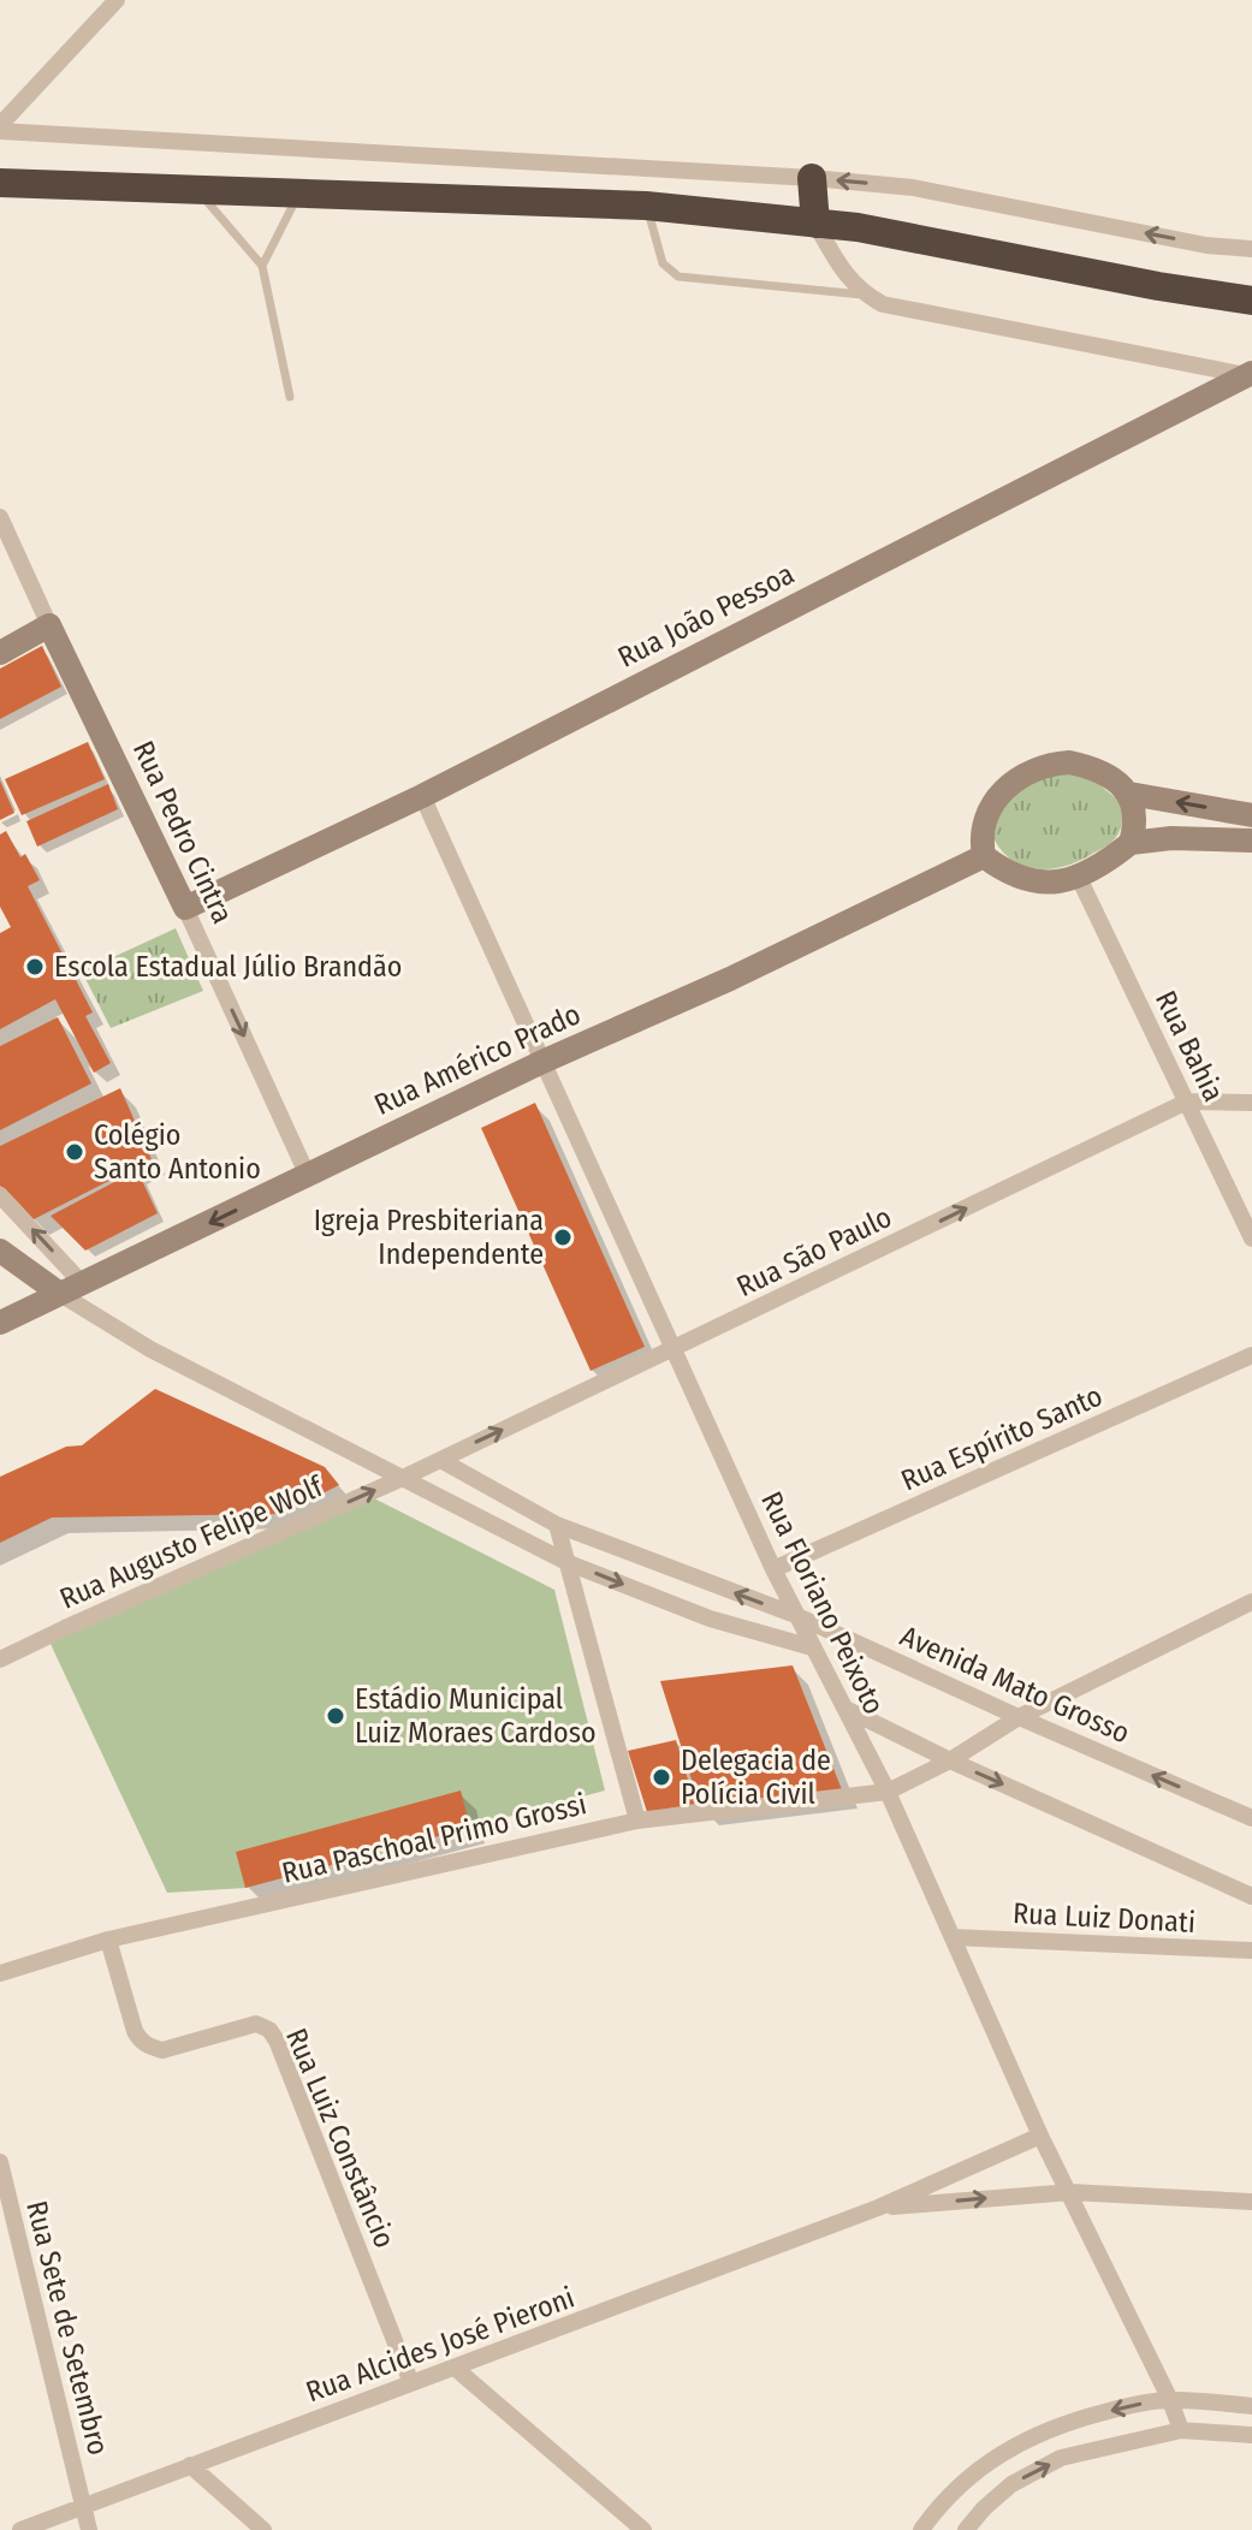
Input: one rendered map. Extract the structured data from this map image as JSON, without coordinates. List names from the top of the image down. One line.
{"streets":{"street":["Rua João Pessoa","Rua Pedro Cintra","Rua Bahia","Rua Américo Prado","Rua São Paulo","Rua Espírito Santo","Rua Augusto Felipe Wolf","Rua Floriano Peixoto","Avenida Mato Grosso","Rua Paschoal Primo Grossi","Rua Luiz Donati","Rua Luiz Constâncio","Rua Sete de Setembro","Rua Alcides José Pieroni"]},"crossings":[["Rua João Pessoa","Rua Pedro Cintra"],["Rua João Pessoa","Rua Floriano Peixoto"],["Rua Pedro Cintra","Rua Américo Prado"],["Rua Bahia","Rua Américo Prado"],["Rua Bahia","Rua São Paulo"],["Rua Américo Prado","Rua Floriano Peixoto"],["Rua São Paulo","Rua Augusto Felipe Wolf"],["Rua São Paulo","Rua Floriano Peixoto"],["Rua São Paulo","Avenida Mato Grosso"],["Rua Espírito Santo","Rua Floriano Peixoto"],["Rua Floriano Peixoto","Avenida Mato Grosso"],["Rua Floriano Peixoto","Rua Paschoal Primo Grossi"],["Rua Floriano Peixoto","Rua Luiz Donati"],["Rua Floriano Peixoto","Rua Alcides José Pieroni"],["Avenida Mato Grosso","Rua Paschoal Primo Grossi"],["Rua Paschoal Primo Grossi","Rua Luiz Constâncio"],["Rua Luiz Constâncio","Rua Alcides José Pieroni"],["Rua Sete de Setembro","Rua Alcides José Pieroni"]],"one_way":["Rua Pedro Cintra","Rua São Paulo","Rua Augusto Felipe Wolf"],"places":["Escola Estadual Júlio Brandão","Colégio Santo Antonio","Igreja Presbiteriana Independente","Estádio Municipal Luiz Moraes Cardoso","Delegacia de Polícia Civil"]}
